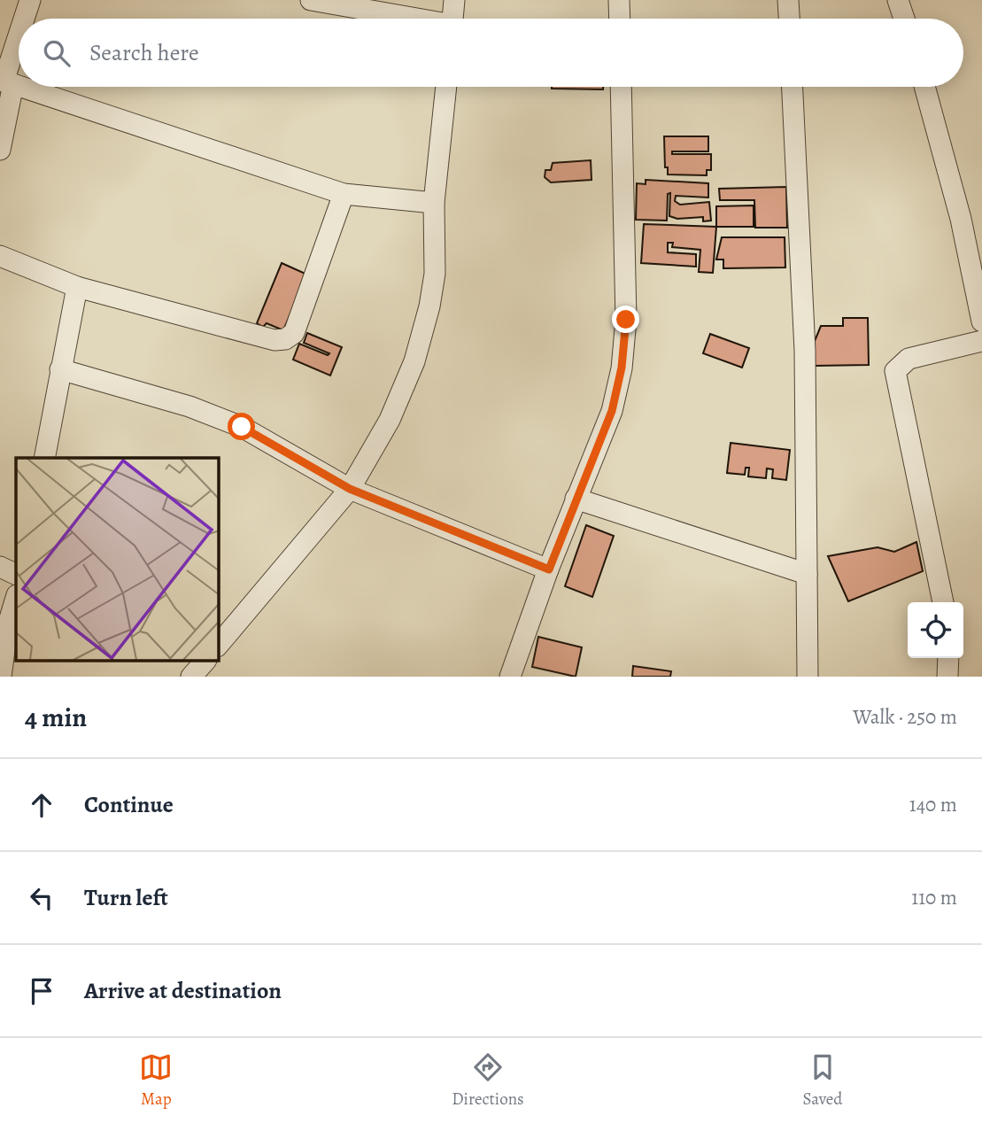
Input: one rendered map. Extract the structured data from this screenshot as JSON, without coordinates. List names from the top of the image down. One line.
{"page":{"search":"Search here","heading":["4 min","Walk · 250 m"],"list":[["Continue","140 m"],["Turn left","110 m"],"Arrive at destination"],"nav":["Map","Directions","Saved"]}}
